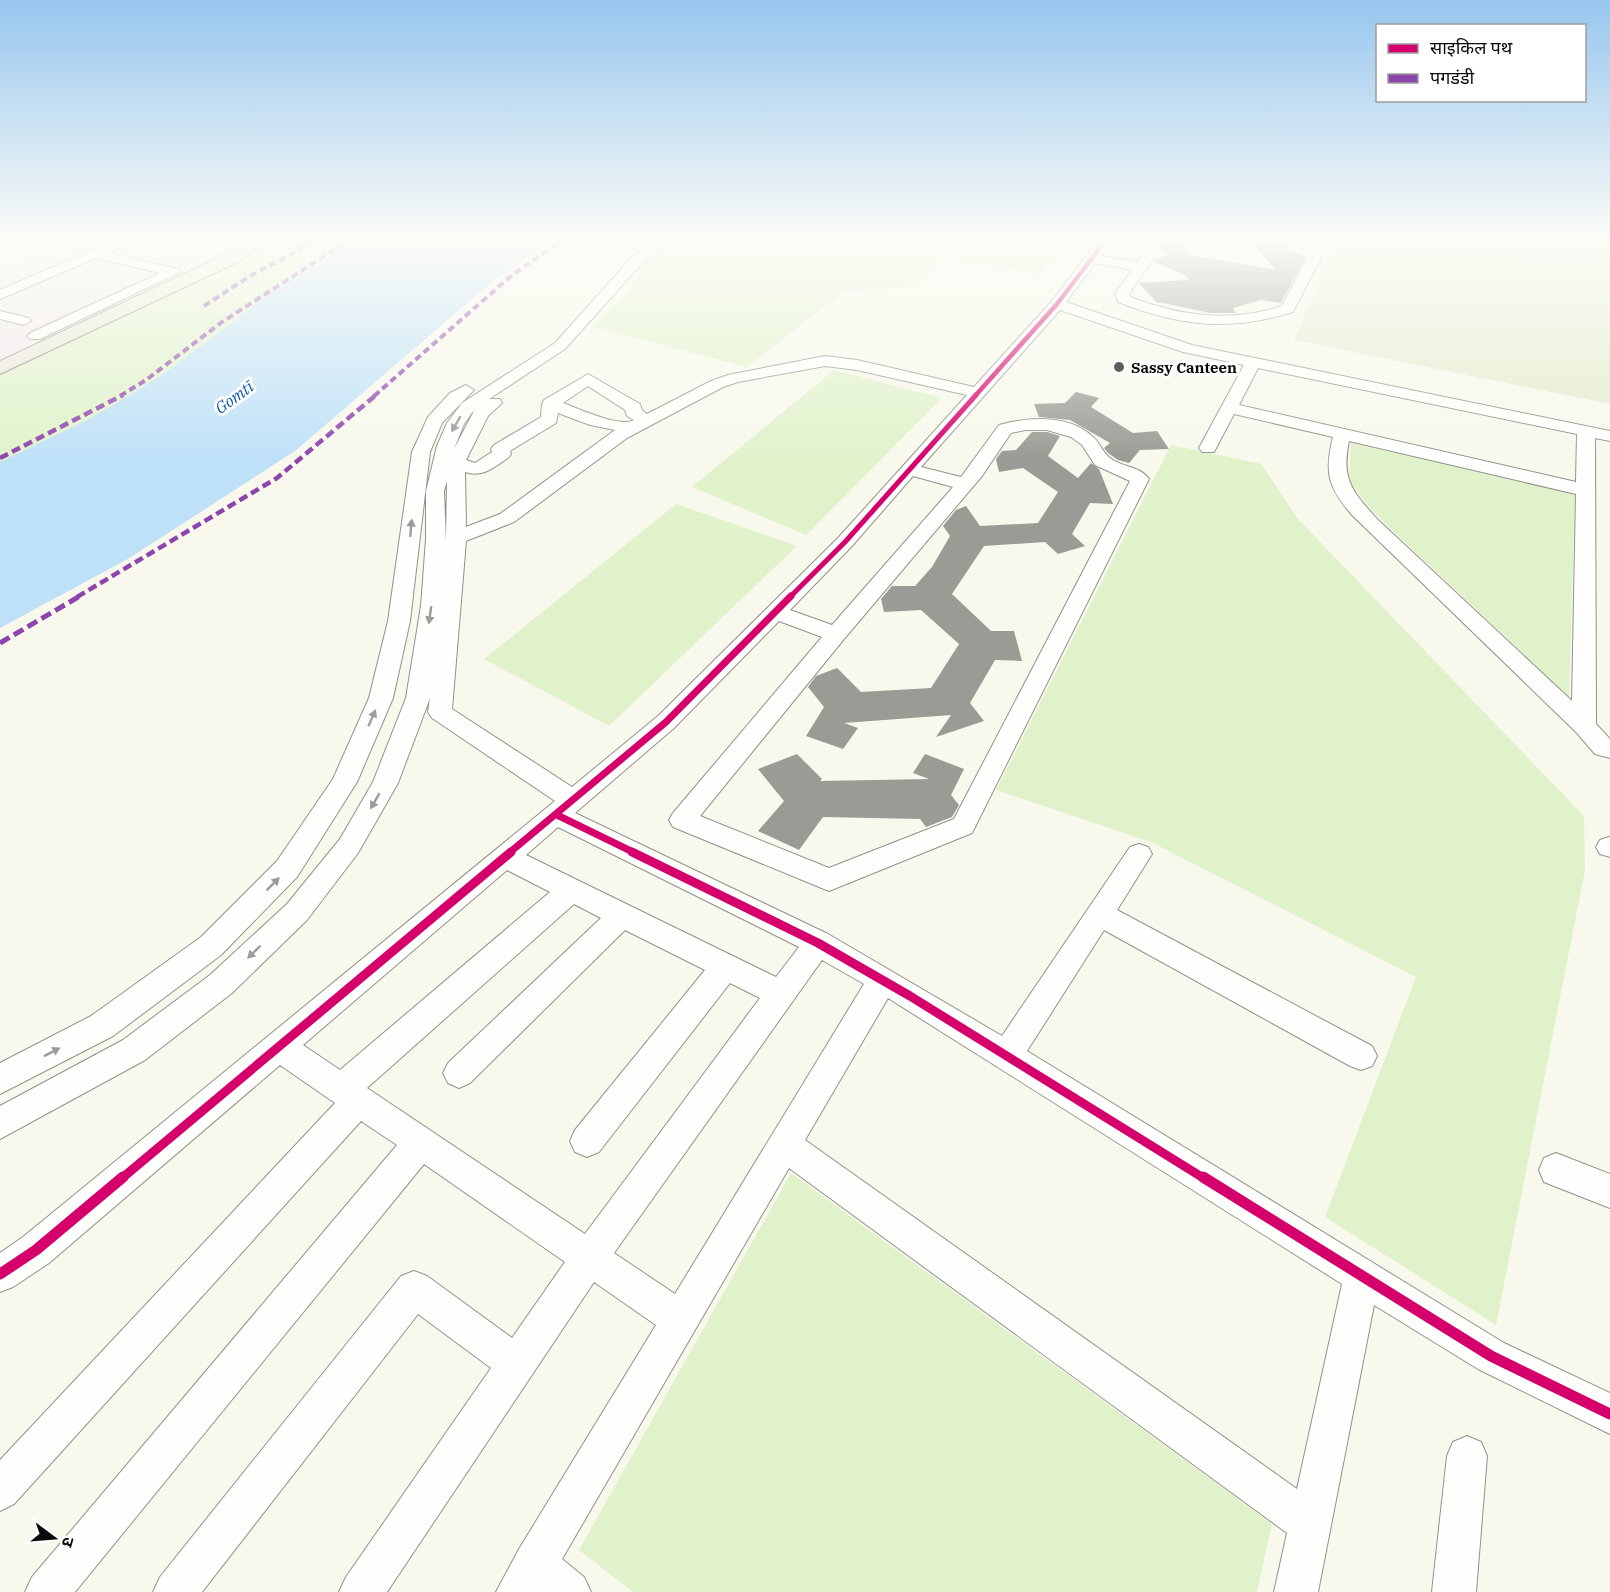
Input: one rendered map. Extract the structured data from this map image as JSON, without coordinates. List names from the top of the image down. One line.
{"water":["Gomtī"],"places":["Sassy Canteen"],"legend":["साइकिल पथ","पगडंडी"],"north":"right"}
